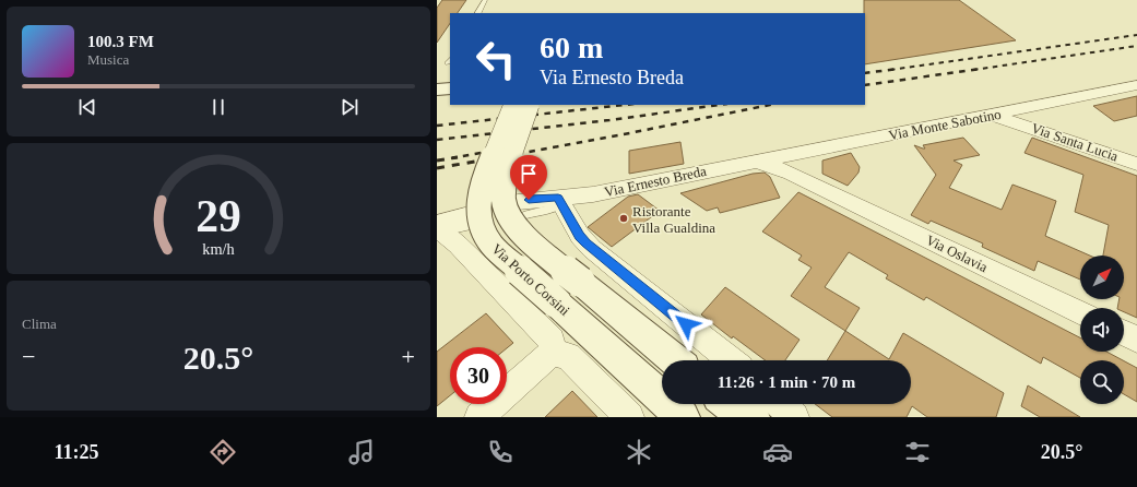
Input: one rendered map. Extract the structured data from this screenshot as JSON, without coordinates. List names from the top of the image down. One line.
{"streets":{"street":["Via Monte Sabotino","Via Santa Lucia","Via Ernesto Breda","Via Oslavia","Via Porto Corsini"]},"crossings":[["Via Monte Sabotino","Via Santa Lucia"],["Via Monte Sabotino","Via Ernesto Breda"],["Via Monte Sabotino","Via Oslavia"],["Via Ernesto Breda","Via Oslavia"]],"places":["Ristorante Villa Gualdina"],"north":"top right","page":{"turn":["60 m","Via Ernesto Breda"],"song":["100.3 FM","Musica"],"tile":"Clima","heat":["−","20.5°","+"],"limit":"30","trip":"11:26 · 1 min · 70 m","tabs":["11:25","20.5°"],"gauge":["29","km/h"]}}
